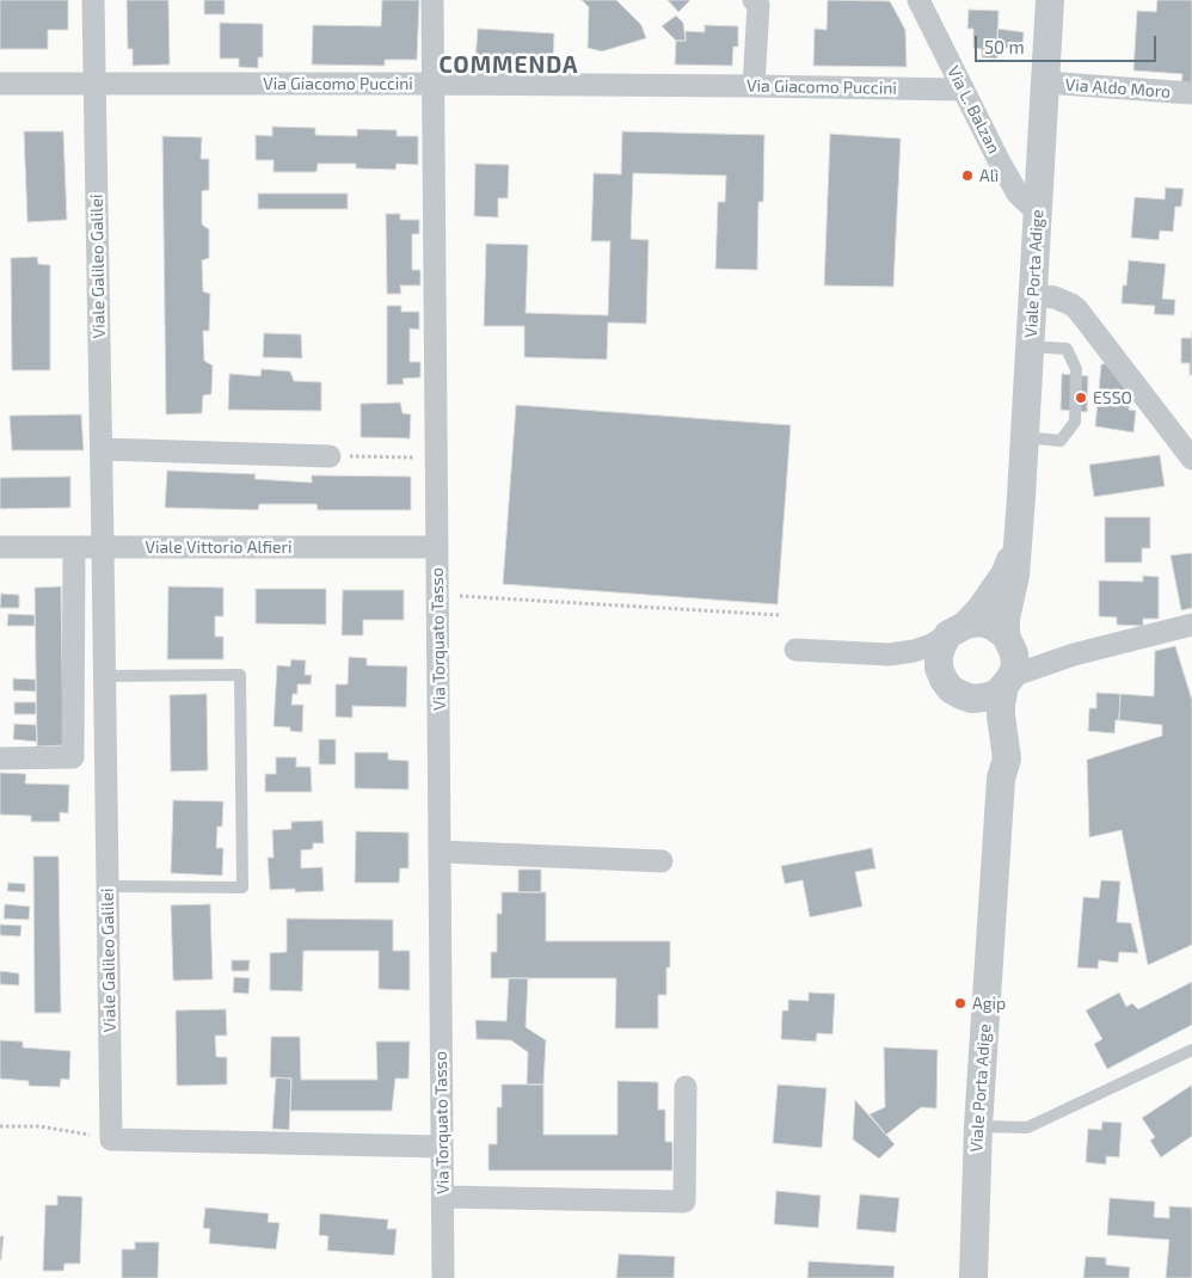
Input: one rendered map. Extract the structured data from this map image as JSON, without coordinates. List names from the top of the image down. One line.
{"streets":{"street":["Via Giacomo Puccini","Via Aldo Moro","Via L. Balzan","Viale Galileo Galilei","Viale Porta Adige","Viale Vittorio Alfieri","Via Torquato Tasso"]},"crossings":[["Via Giacomo Puccini","Via L. Balzan"],["Via Giacomo Puccini","Viale Galileo Galilei"],["Via Giacomo Puccini","Via Torquato Tasso"],["Via Aldo Moro","Viale Porta Adige"],["Via L. Balzan","Viale Porta Adige"],["Viale Galileo Galilei","Viale Vittorio Alfieri"],["Viale Vittorio Alfieri","Via Torquato Tasso"]],"districts":["COMMENDA"],"places":["Alì","ESSO","Agip"],"scale_bar":"50 m"}
